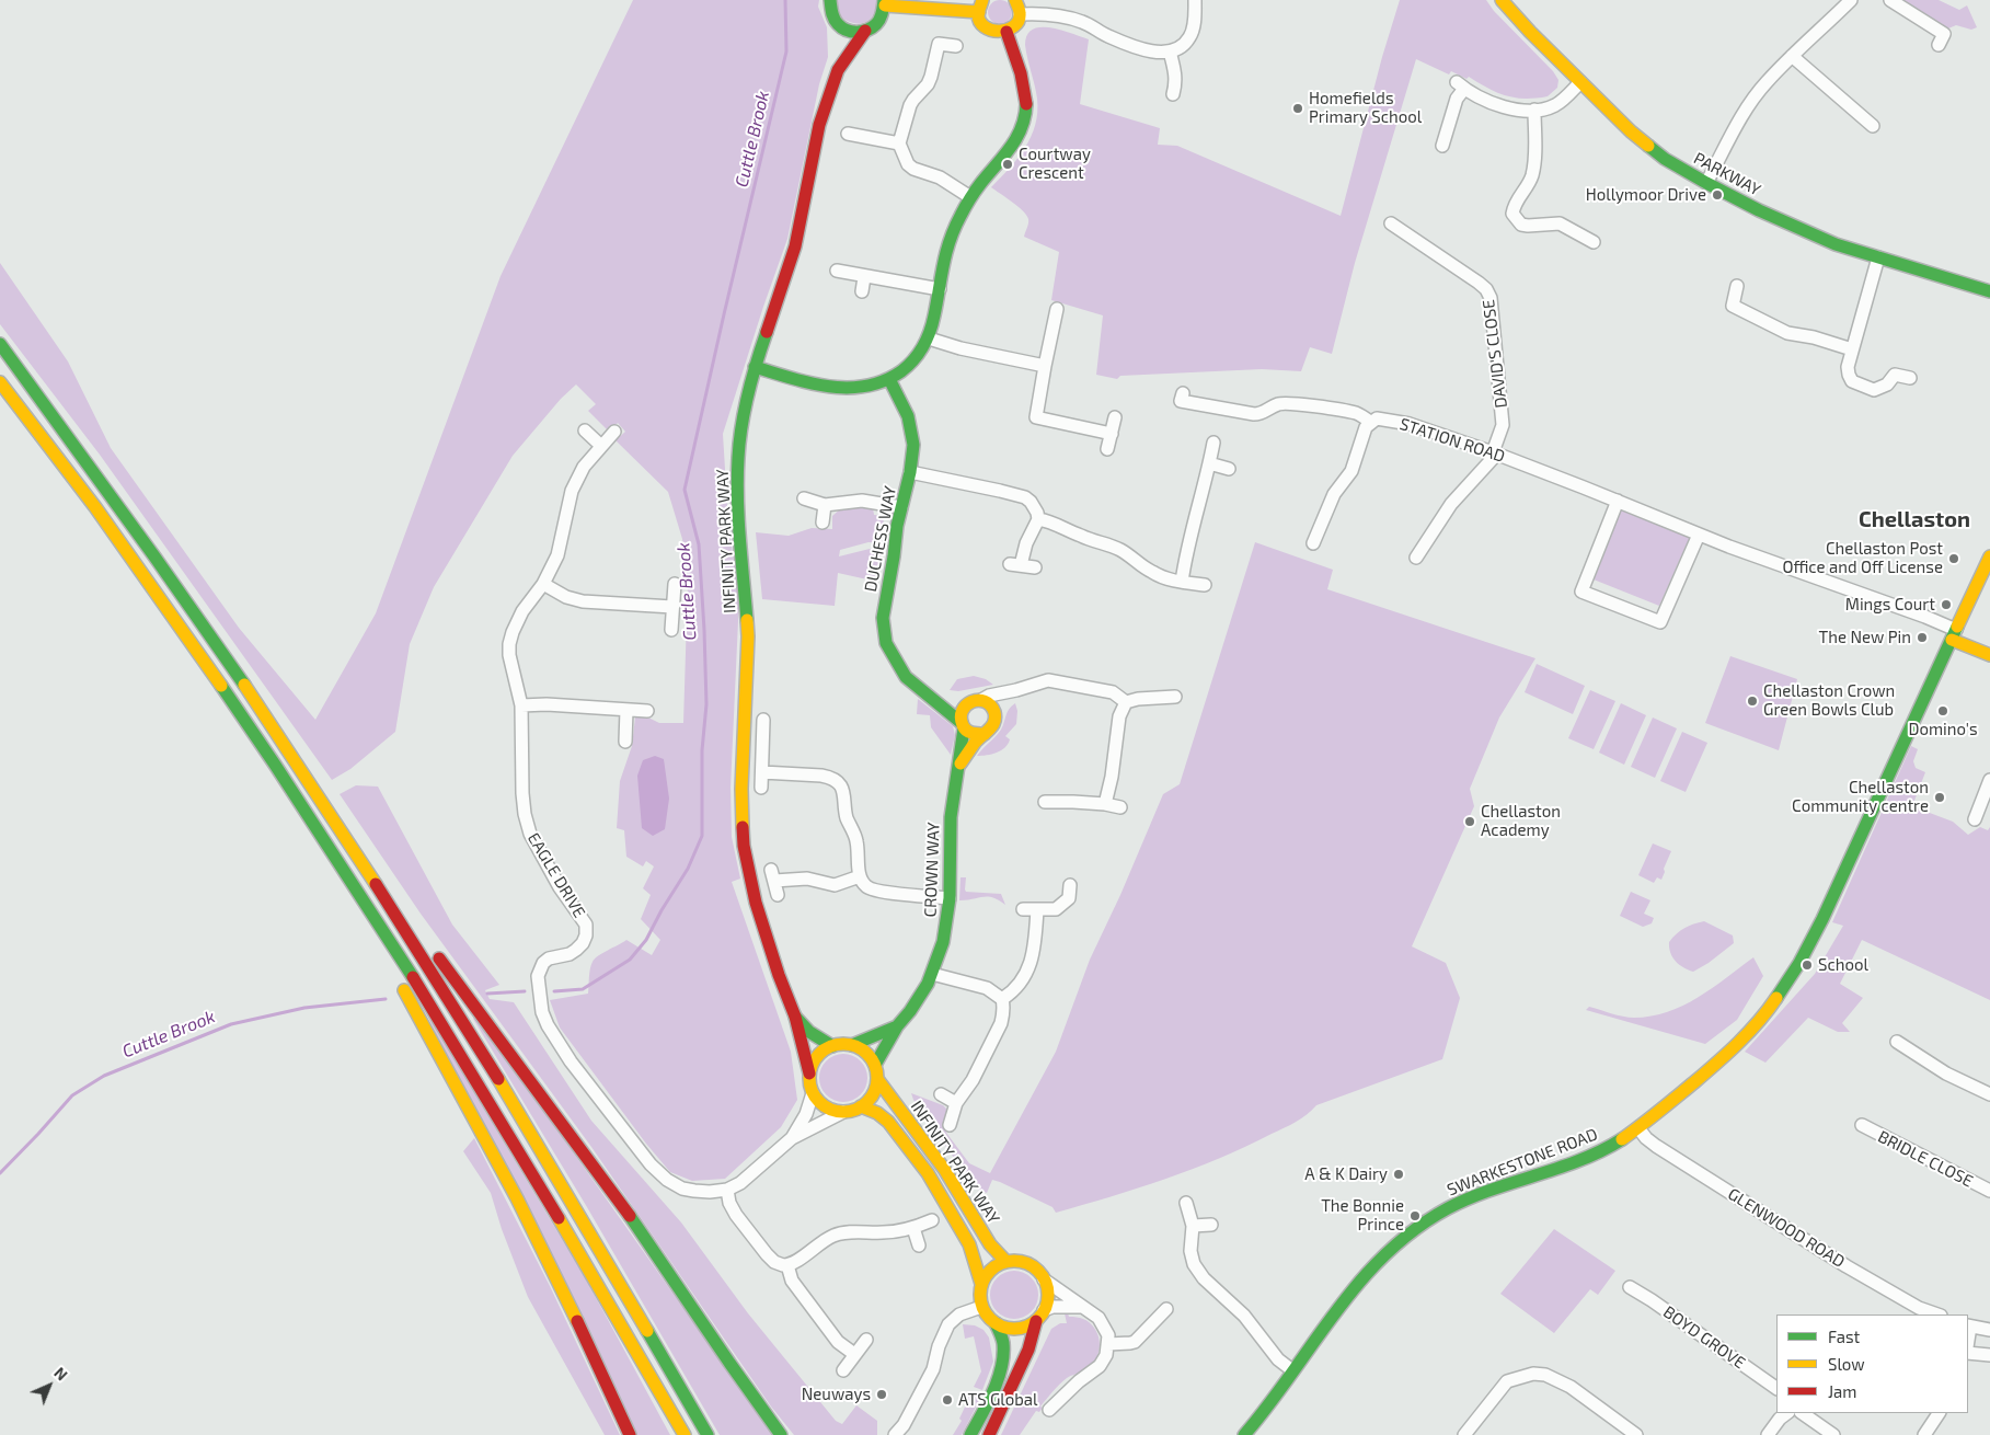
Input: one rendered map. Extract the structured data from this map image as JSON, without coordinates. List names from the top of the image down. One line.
{"streets":{"main road":["PARKWAY","DUCHESS WAY","INFINITY PARK WAY","CROWN WAY","SWARKESTONE ROAD"],"street":["DAVID'S CLOSE","STATION ROAD","EAGLE DRIVE","BRIDLE CLOSE","GLENWOOD ROAD","BOYD GROVE"]},"crossings":[["DAVID'S CLOSE","STATION ROAD"],["STATION ROAD","SWARKESTONE ROAD"],["DUCHESS WAY","CROWN WAY"],["INFINITY PARK WAY","CROWN WAY"],["INFINITY PARK WAY","EAGLE DRIVE"],["CROWN WAY","EAGLE DRIVE"],["SWARKESTONE ROAD","GLENWOOD ROAD"]],"districts":["Chellaston"],"water":["Cuttle Brook"],"places":["Homefields Primary School","Courtway Crescent","Hollymoor Drive","Chellaston Post Office and Off License","Mings Court","The New Pin","Chellaston Crown Green Bowls Club","Domino's","Chellaston Community centre","Chellaston Academy","School","A & K Dairy","The Bonnie Prince","Neuways","ATS Global"],"legend":["Fast","Slow","Jam"],"north":"top right"}
